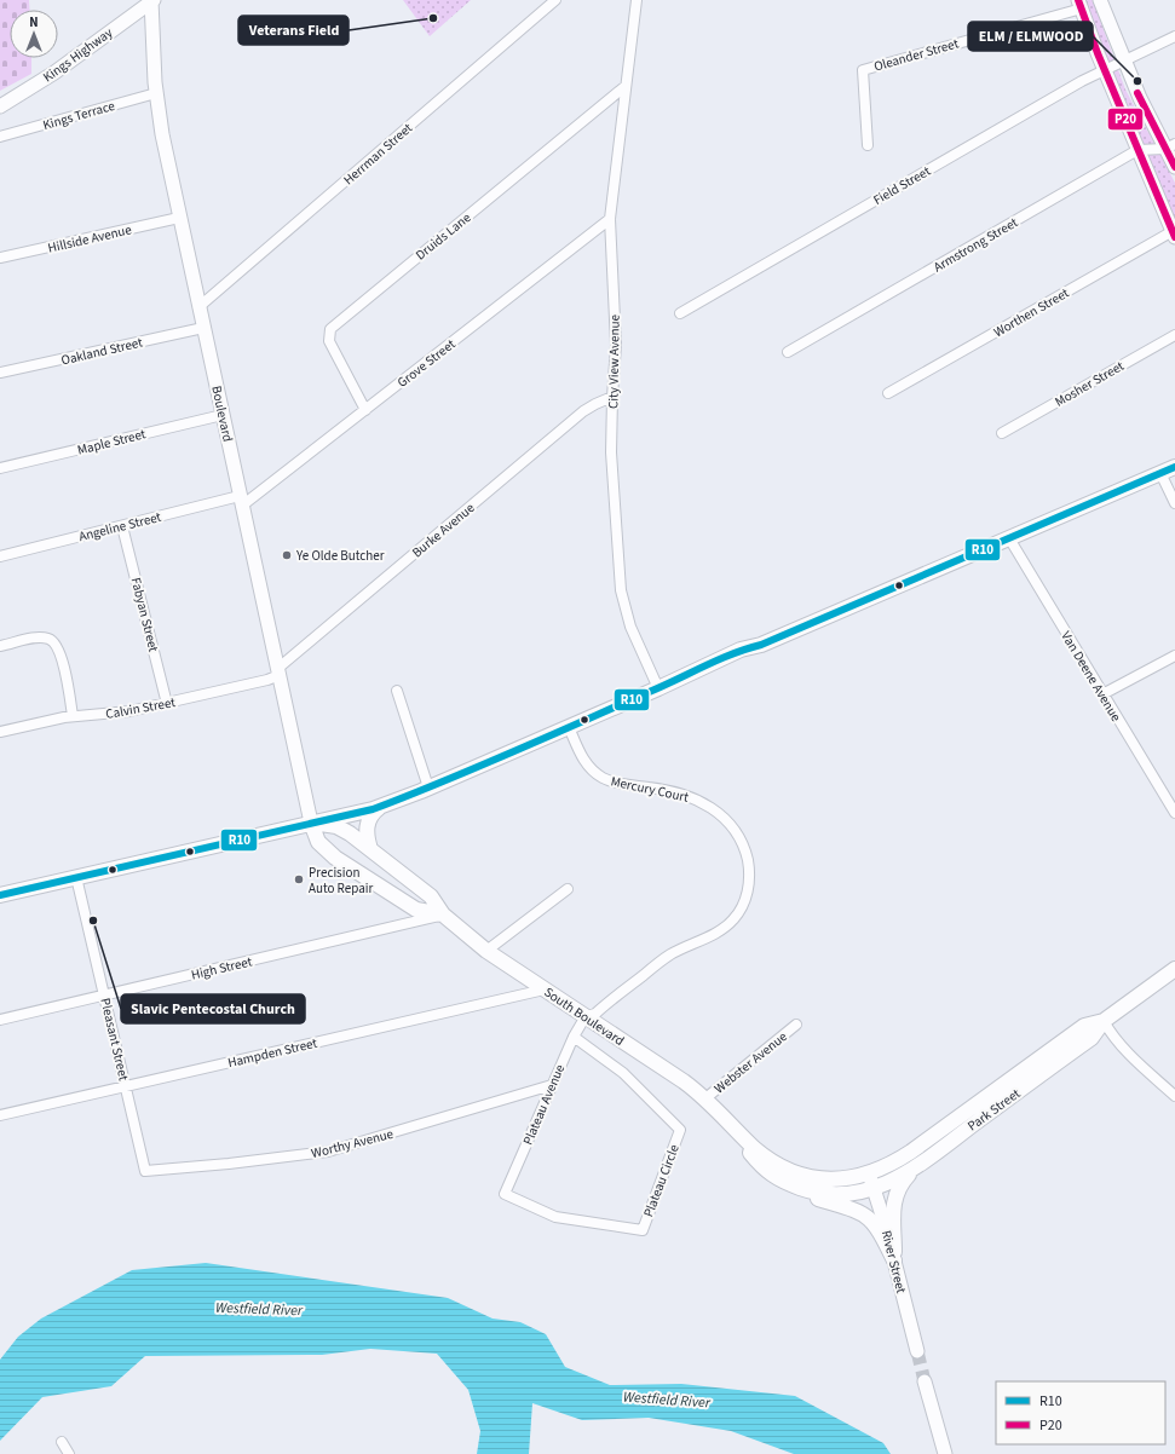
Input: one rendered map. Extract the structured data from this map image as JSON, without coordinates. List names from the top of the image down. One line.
{"streets":{"main road":["Kings Highway","Boulevard","South Boulevard","Park Street","River Street"],"street":["Oleander Street","Kings Terrace","Herrman Street","Field Street","Druids Lane","Hillside Avenue","Armstrong Street","Worthen Street","Oakland Street","City View Avenue","Grove Street","Mosher Street","Maple Street","Angeline Street","Burke Avenue","Fabyan Street","Van Deene Avenue","Calvin Street","Mercury Court","High Street","Pleasant Street","Hampden Street","Webster Avenue","Plateau Avenue","Worthy Avenue","Plateau Circle"]},"crossings":[["Kings Highway","Boulevard"],["Kings Terrace","Boulevard"],["Herrman Street","Boulevard"],["Druids Lane","City View Avenue"],["Druids Lane","Grove Street"],["Hillside Avenue","Boulevard"],["Oakland Street","Boulevard"],["City View Avenue","Grove Street"],["City View Avenue","Burke Avenue"],["Grove Street","Boulevard"],["Grove Street","Angeline Street"],["Boulevard","Maple Street"],["Boulevard","Angeline Street"],["Boulevard","Burke Avenue"],["Boulevard","Calvin Street"],["Boulevard","South Boulevard"],["Angeline Street","Fabyan Street"],["Burke Avenue","Calvin Street"],["Fabyan Street","Calvin Street"],["Mercury Court","South Boulevard"],["Mercury Court","Plateau Avenue"],["High Street","South Boulevard"],["High Street","Pleasant Street"],["South Boulevard","Hampden Street"],["South Boulevard","Webster Avenue"],["South Boulevard","Plateau Avenue"],["South Boulevard","Park Street"],["South Boulevard","River Street"],["Pleasant Street","Hampden Street"],["Pleasant Street","Worthy Avenue"],["Plateau Avenue","Worthy Avenue"],["Plateau Avenue","Plateau Circle"],["Park Street","River Street"]],"water":["Westfield River"],"places":["Veterans Field","ELM / ELMWOOD","Ye Olde Butcher","Precision Auto Repair","Slavic Pentecostal Church"],"lines":["transit line P20","transit line R10"],"legend":["R10","P20"],"north":"top"}
